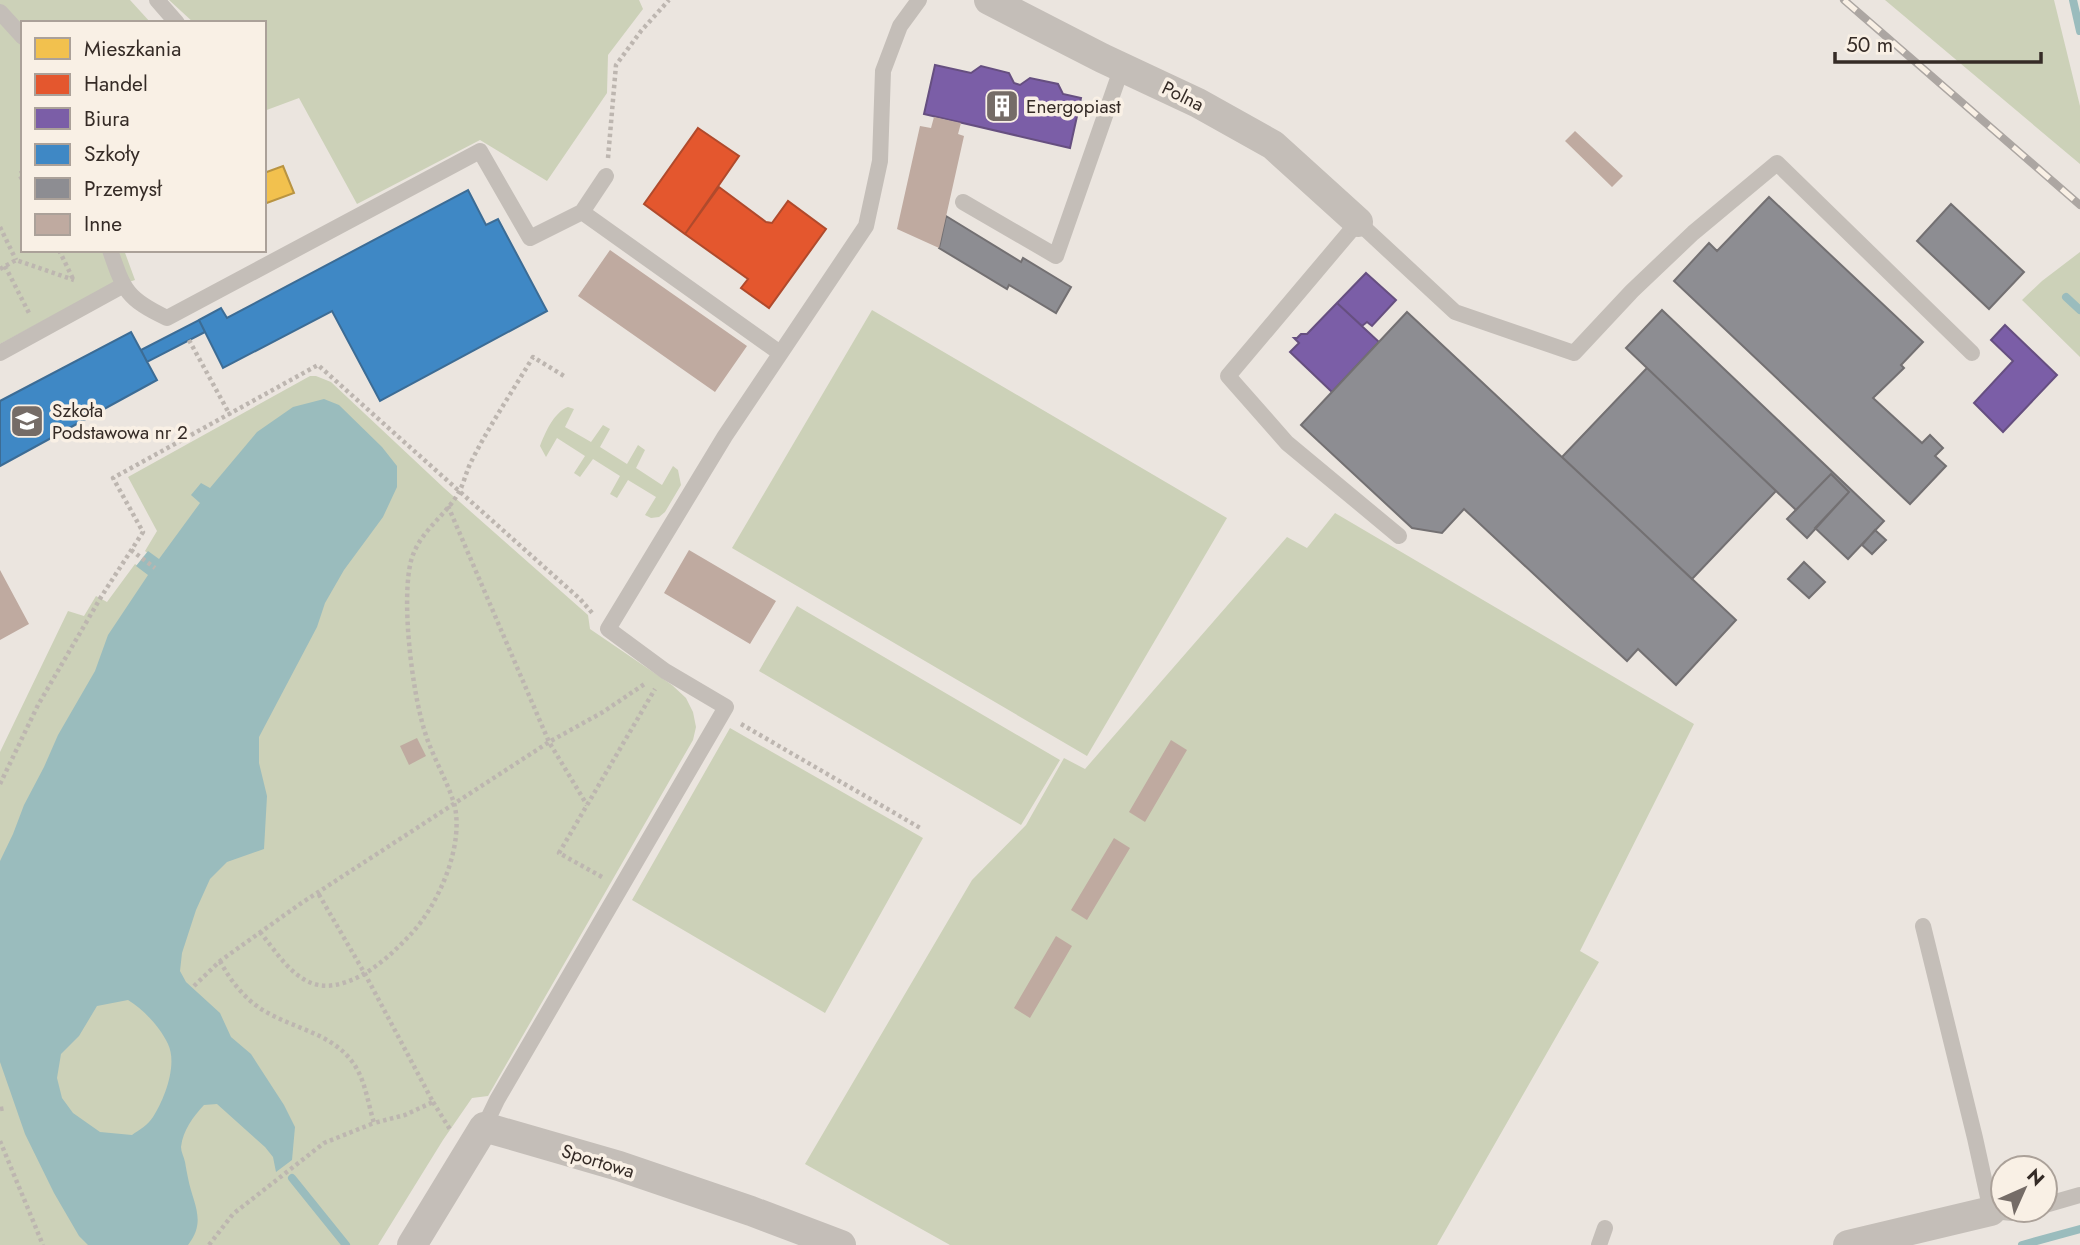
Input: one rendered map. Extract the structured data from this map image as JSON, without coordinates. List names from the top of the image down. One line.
{"streets":{"street":["Polna","Sportowa"]},"places":{"building":["Energopiast"],"school or university":["Szkoła Podstawowa nr 2"]},"legend":["Mieszkania","Handel","Biura","Szkoły","Przemysł","Inne"],"scale_bar":"50 m","north":"top right"}
